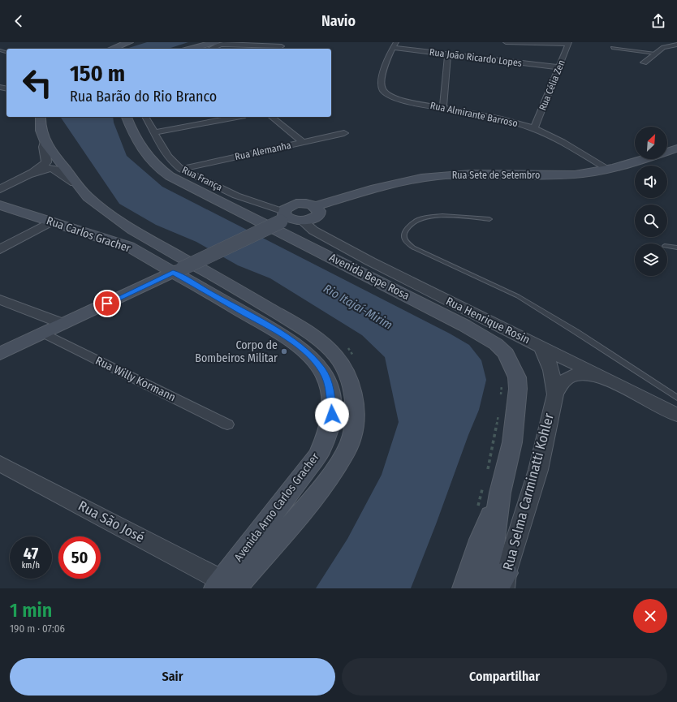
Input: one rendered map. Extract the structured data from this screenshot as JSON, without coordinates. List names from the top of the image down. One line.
{"streets":{"main road":["Rua Sete de Setembro","Rua Carlos Gracher","Avenida Bepe Rosa","Avenida Arno Carlos Gracher"],"street":["Rua João Ricardo Lopes","Rua Célia Zen","Rua Almirante Barroso","Rua Alemanha","Rua França","Rua Henrique Rosin","Rua Willy Kormann","Rua Selma Carminatti Kohler","Rua São José"]},"crossings":[["Rua João Ricardo Lopes","Rua Célia Zen"],["Rua João Ricardo Lopes","Rua Almirante Barroso"],["Rua Célia Zen","Rua Almirante Barroso"],["Rua Almirante Barroso","Rua Sete de Setembro"],["Rua Alemanha","Rua França"],["Rua Carlos Gracher","Avenida Arno Carlos Gracher"],["Rua Henrique Rosin","Rua Selma Carminatti Kohler"],["Avenida Arno Carlos Gracher","Rua São José"]],"water":["Rio Itajaí-Mirim"],"places":["Corpo de Bombeiros Militar"],"north":"top right","page":{"header":"Navio","turn":["150 m","Rua Barão do Rio Branco"],"speed":"47 km/h","limit":"50","heading":["1 min","190 m · 07:06"],"buttons":["Sair","Compartilhar"]}}
